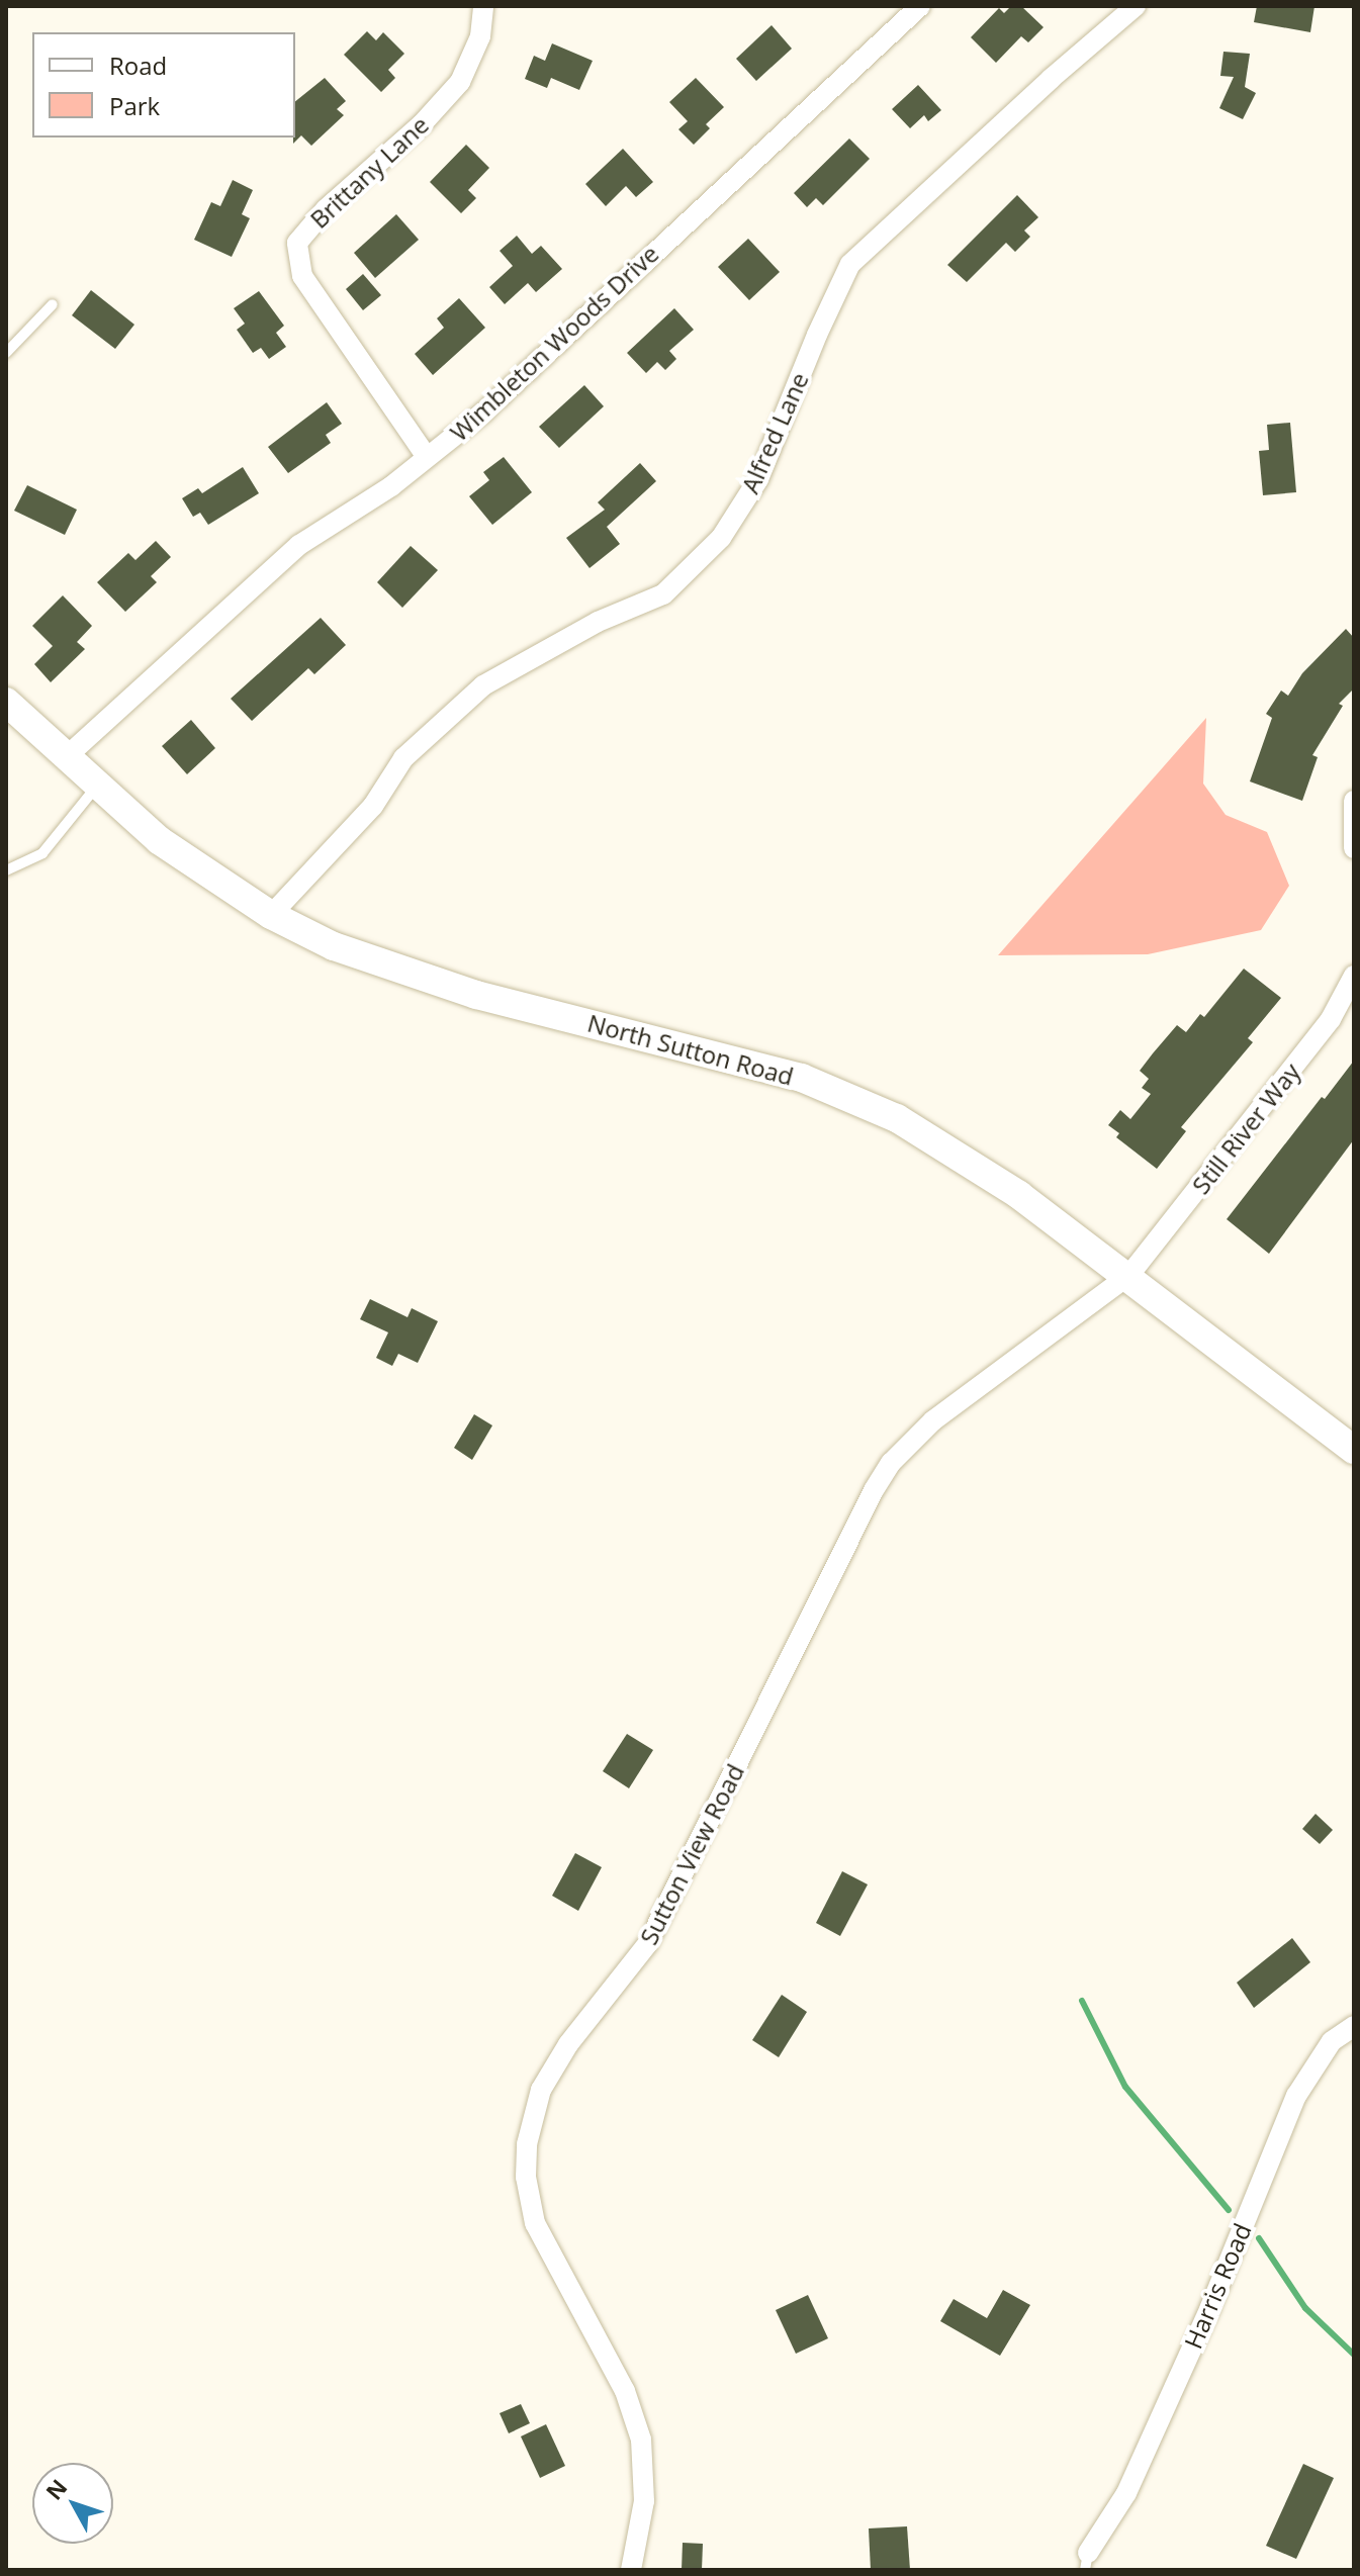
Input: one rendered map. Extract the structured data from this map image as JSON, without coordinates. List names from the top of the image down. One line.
{"streets":{"main road":["North Sutton Road"],"street":["Brittany Lane","Wimbleton Woods Drive","Alfred Lane","Still River Way","Sutton View Road","Harris Road"]},"crossings":[["Brittany Lane","Wimbleton Woods Drive"],["Wimbleton Woods Drive","North Sutton Road"],["Alfred Lane","North Sutton Road"],["North Sutton Road","Still River Way"],["North Sutton Road","Sutton View Road"],["Still River Way","Sutton View Road"]],"legend":["Road","Park"],"north":"top left"}
